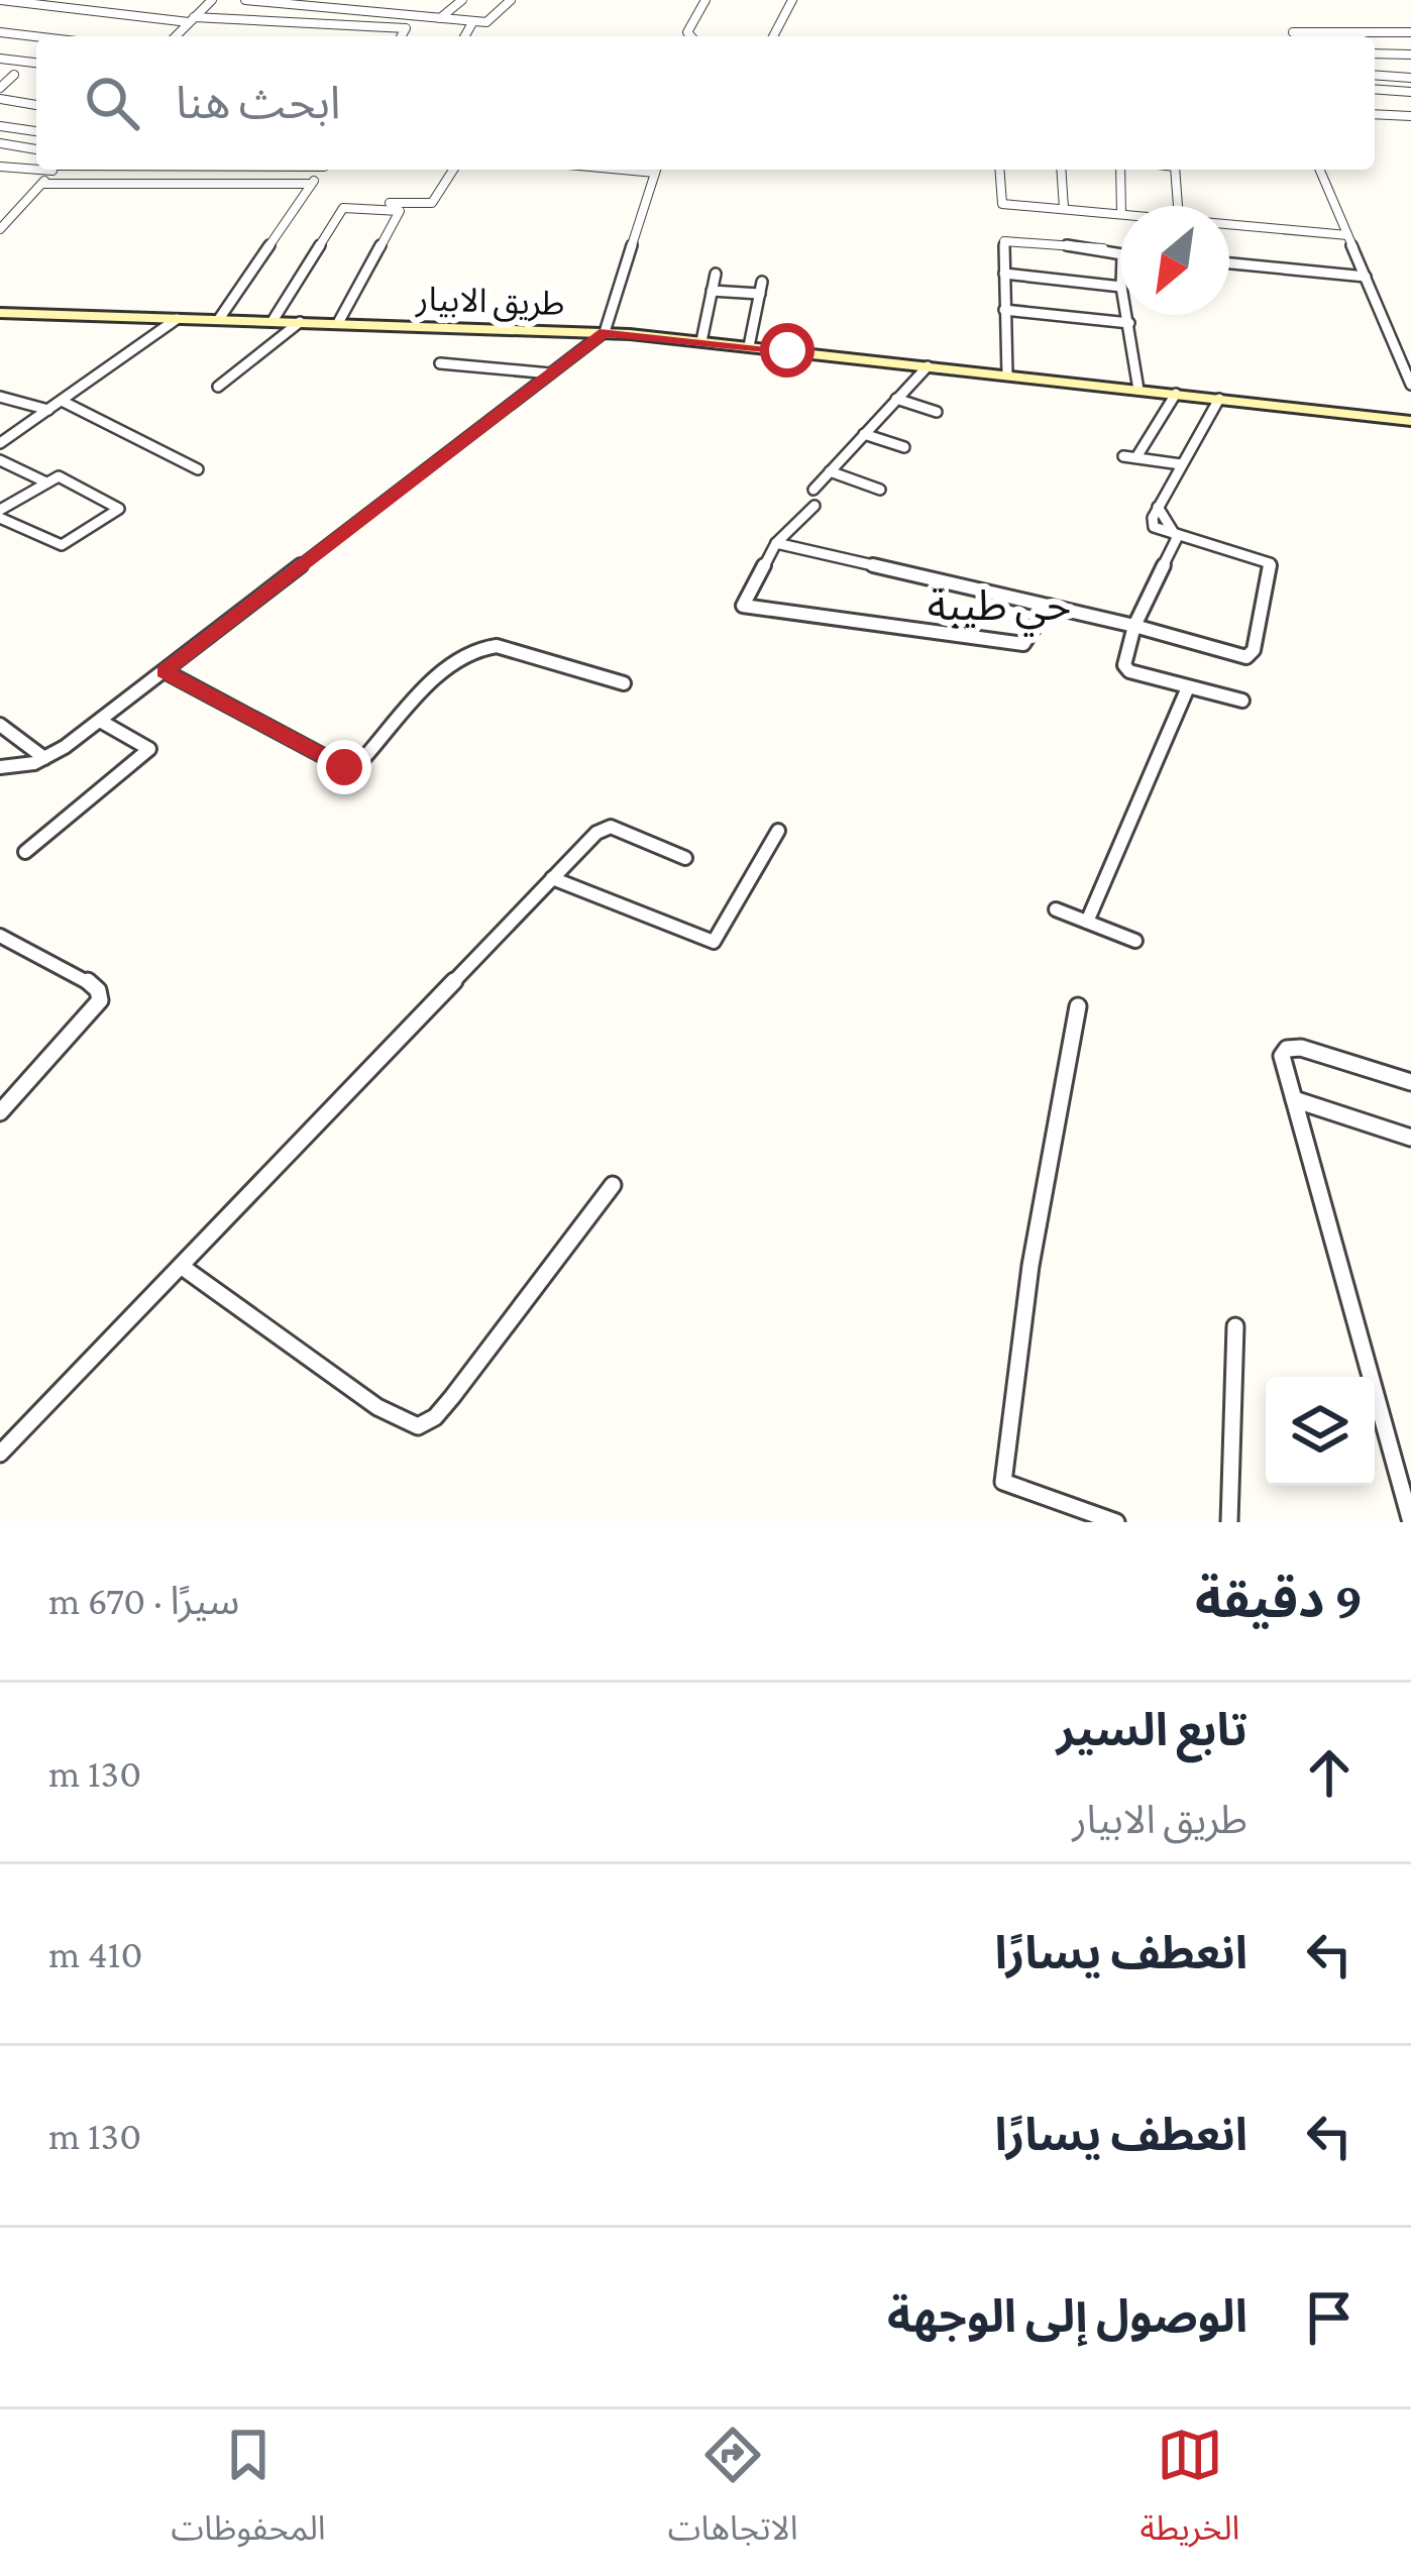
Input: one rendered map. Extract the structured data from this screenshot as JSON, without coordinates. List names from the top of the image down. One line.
{"streets":{"main road":["طريق الابيار"]},"districts":["حي طيبة"],"north":"bottom left","page":{"search":"ابحث هنا","heading":["9 دقيقة","سيرًا · 670 m"],"list":[["تابع السير","طريق الابيار","130 m"],["انعطف يسارًا","410 m"],["انعطف يسارًا","130 m"],"الوصول إلى الوجهة"],"nav":["الخريطة","الاتجاهات","المحفوظات"]}}
